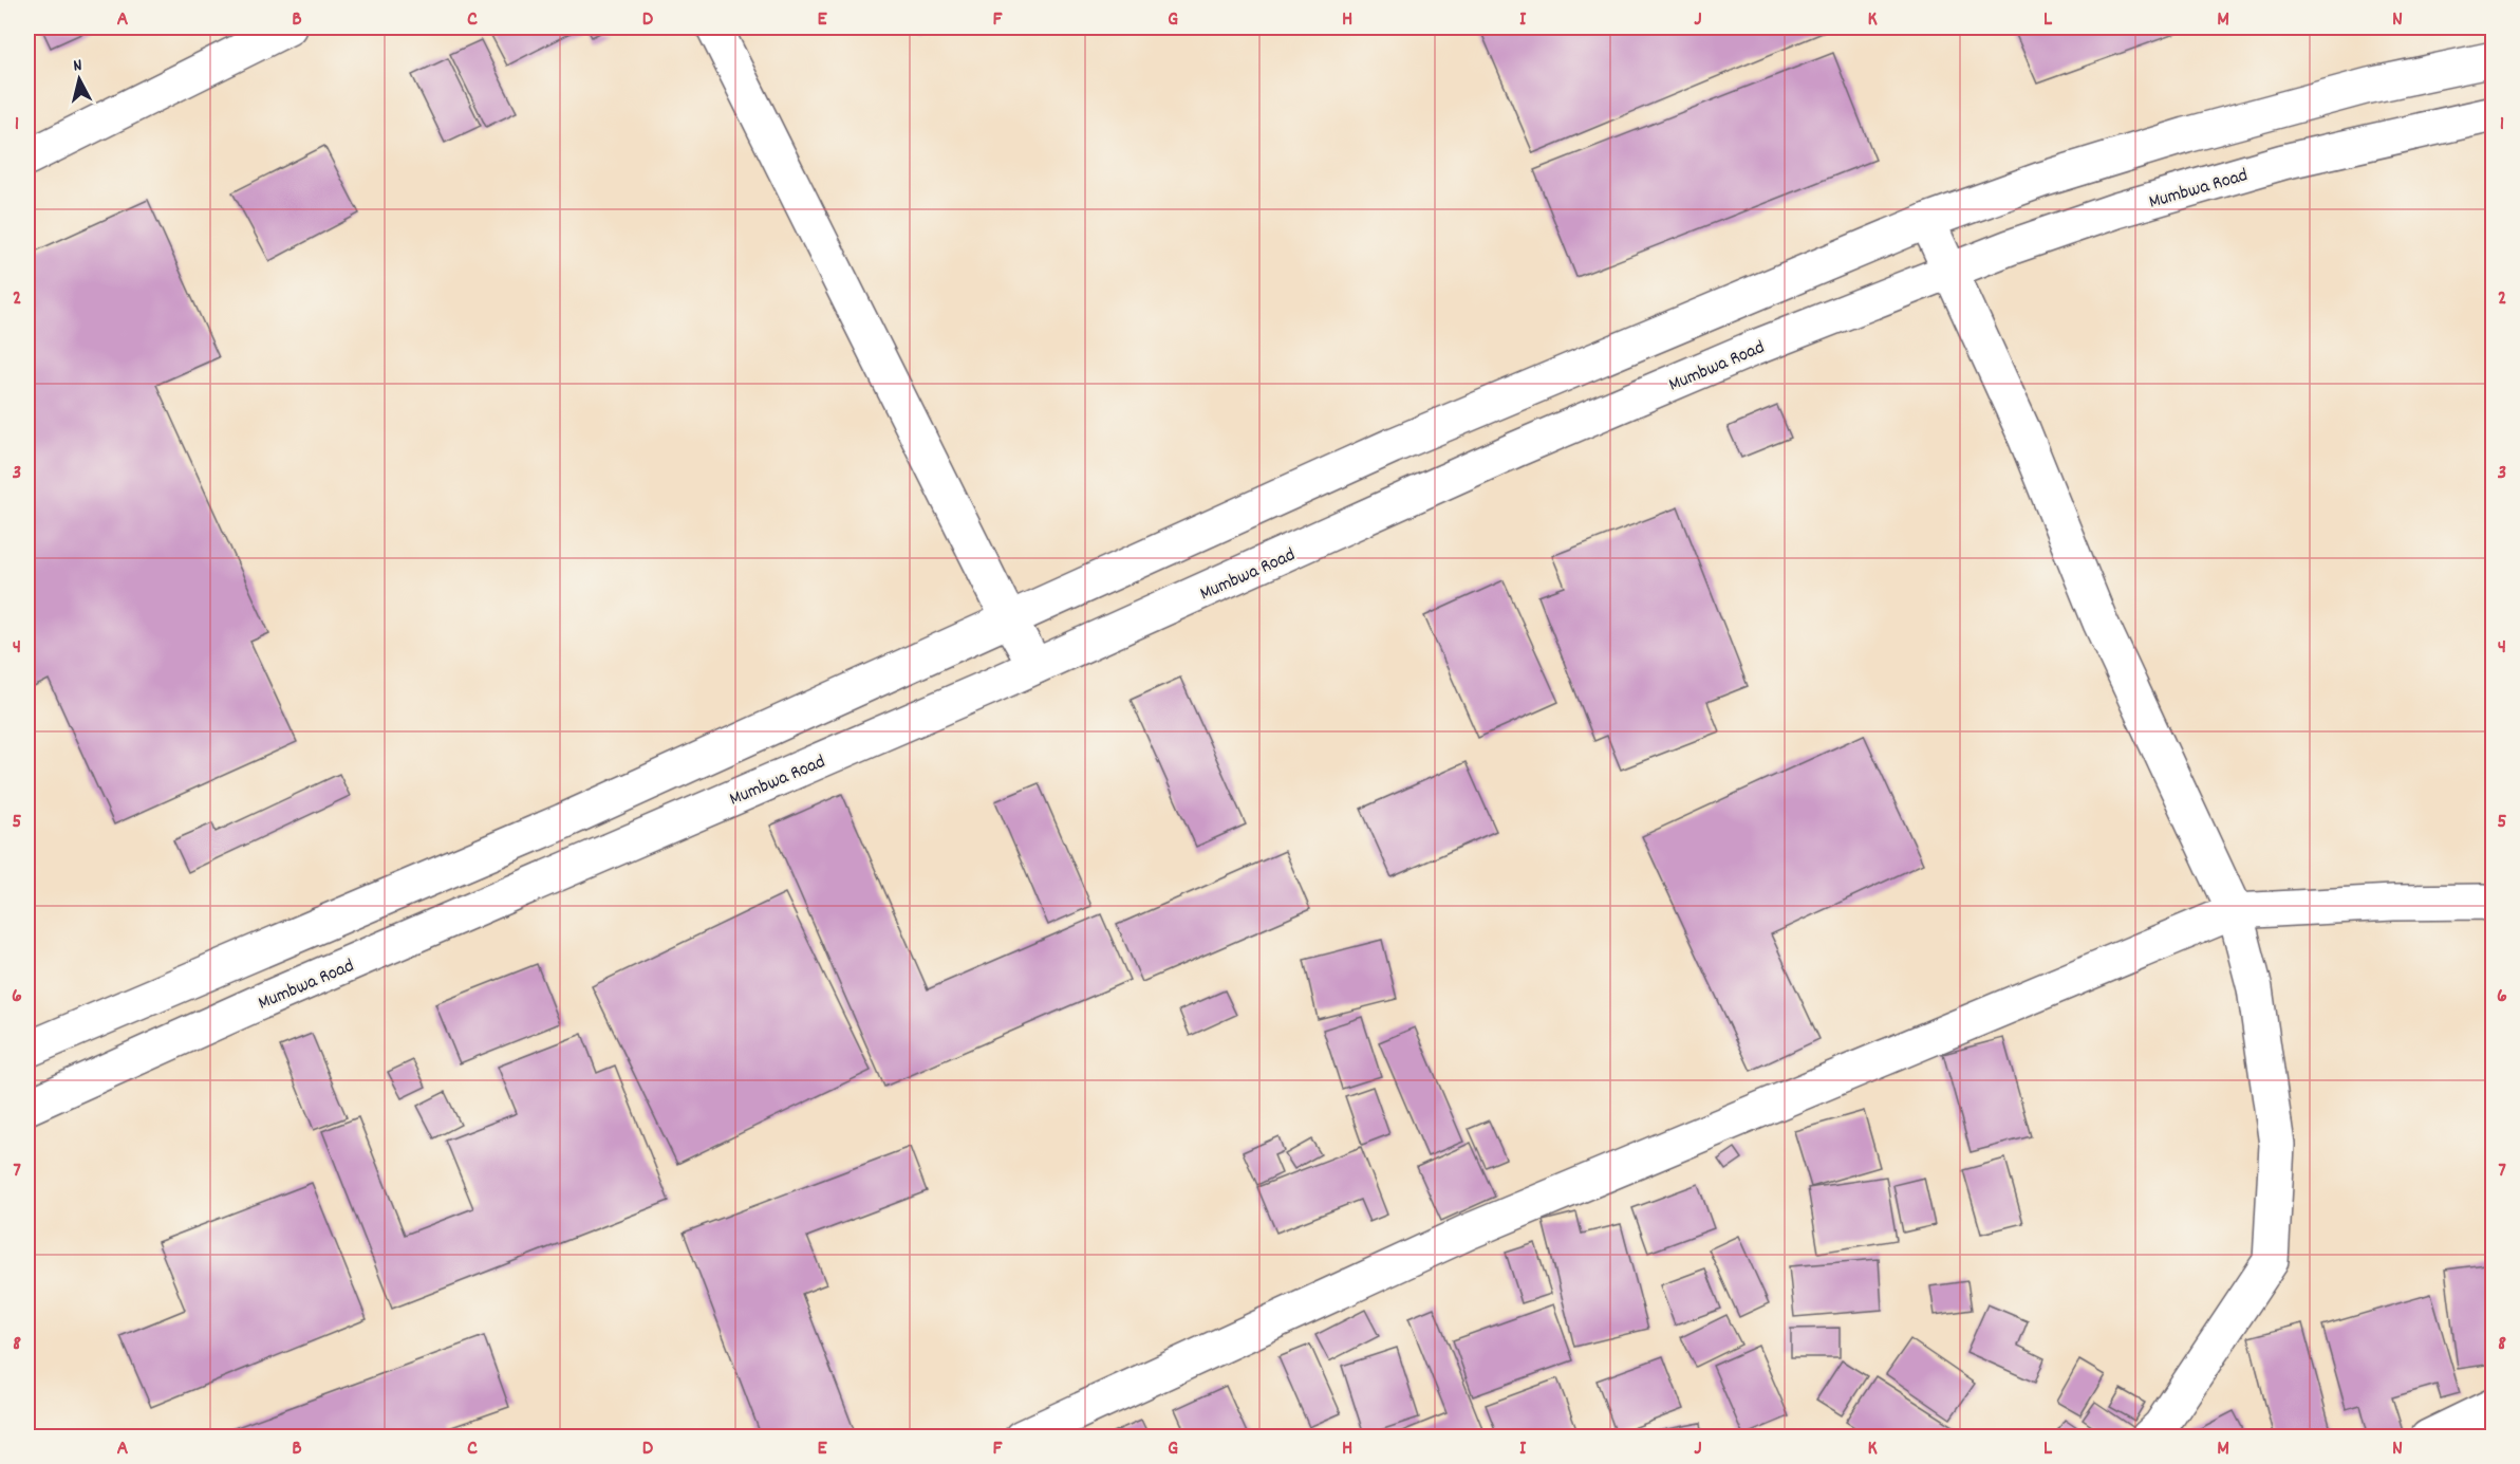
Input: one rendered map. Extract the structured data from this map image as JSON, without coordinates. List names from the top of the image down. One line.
{"streets":{"main road":["Mumbwa Road"]},"north":"top","grid":{"columns":["A","B","C","D","E","F","G","H","I","J","K","L","M","N"],"rows":["1","2","3","4","5","6","7","8"]}}
